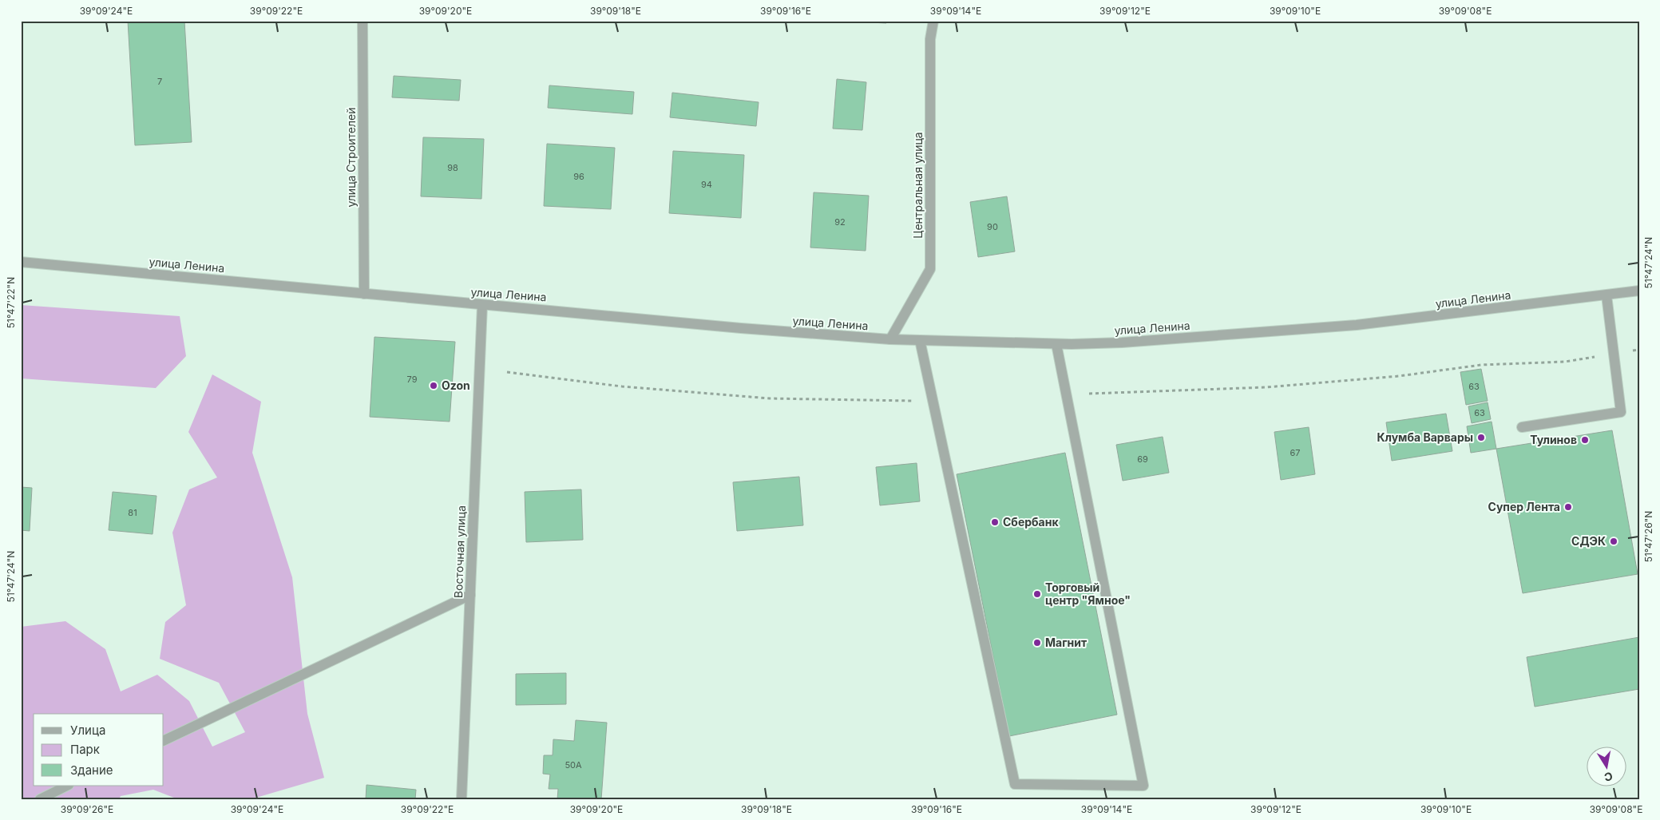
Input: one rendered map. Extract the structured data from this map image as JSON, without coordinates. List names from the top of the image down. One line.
{"streets":{"street":["улица Строителей","Центральная улица","улица Ленина","Восточная улица"]},"crossings":[["улица Строителей","улица Ленина"],["Центральная улица","улица Ленина"],["улица Ленина","Восточная улица"]],"places":["Ozon","Клумба Варвары","Тулинов","Супер Лента","Сбербанк","СДЭК","Торговый центр \"Ямное\"","Магнит"],"house_numbers":["7","98","96","94","92","90","79","63","63","67","69","81","50А"],"legend":["Улица","Парк","Здание"],"north":"bottom","coordinates":["39°09'24\"E","39°09'22\"E","39°09'20\"E","39°09'18\"E","39°09'16\"E","39°09'14\"E","39°09'12\"E","39°09'10\"E","39°09'08\"E","51°47'24\"N","51°47'22\"N","51°47'26\"N","39°09'26\"E"]}
